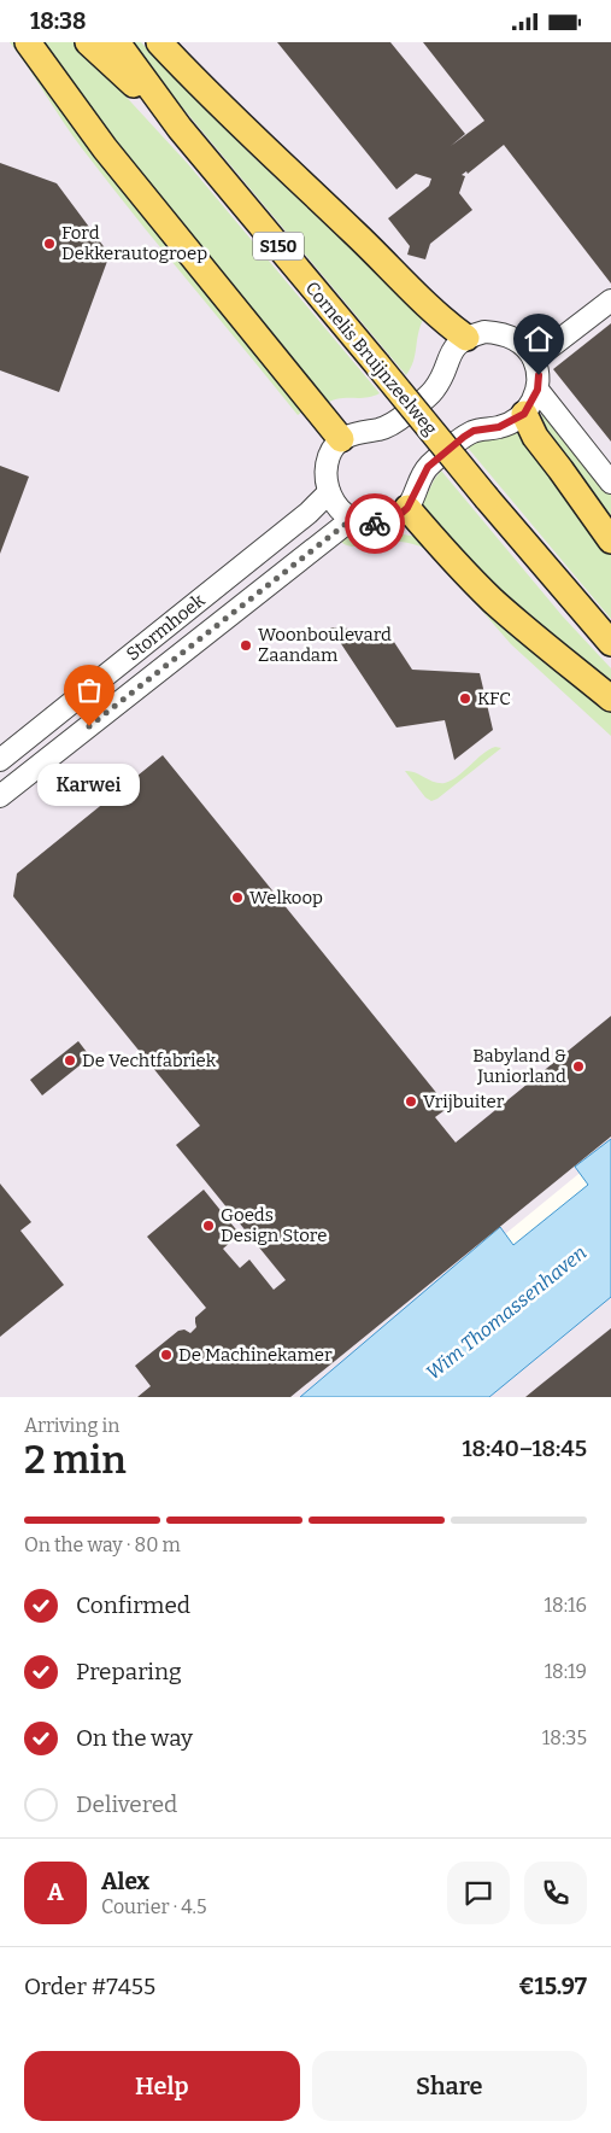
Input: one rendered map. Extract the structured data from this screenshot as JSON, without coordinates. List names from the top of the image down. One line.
{"streets":{"main road":["S150","Cornelis Bruijnzeelweg"],"street":["Stormhoek"]},"water":["Wim Thomassenhaven"],"places":["Ford Dekkerautogroep","Woonboulevard Zaandam","KFC","Karwei","Welkoop","De Vechtfabriek","Babyland & Juniorland","Vrijbuiter","Goeds Design Store","De Machinekamer"],"page":{"status":"18:38","bubble":"Karwei","heading":["2 min","Arriving in","18:40–18:45"],"panel":["Alex","Courier · 4.5","Order #7455","€15.97"],"bar":"On the way · 80 m","list":[["Confirmed","18:16"],["Preparing","18:19"],["On the way","18:35"],"Delivered"],"round":"A","buttons":["Help","Share"]}}
